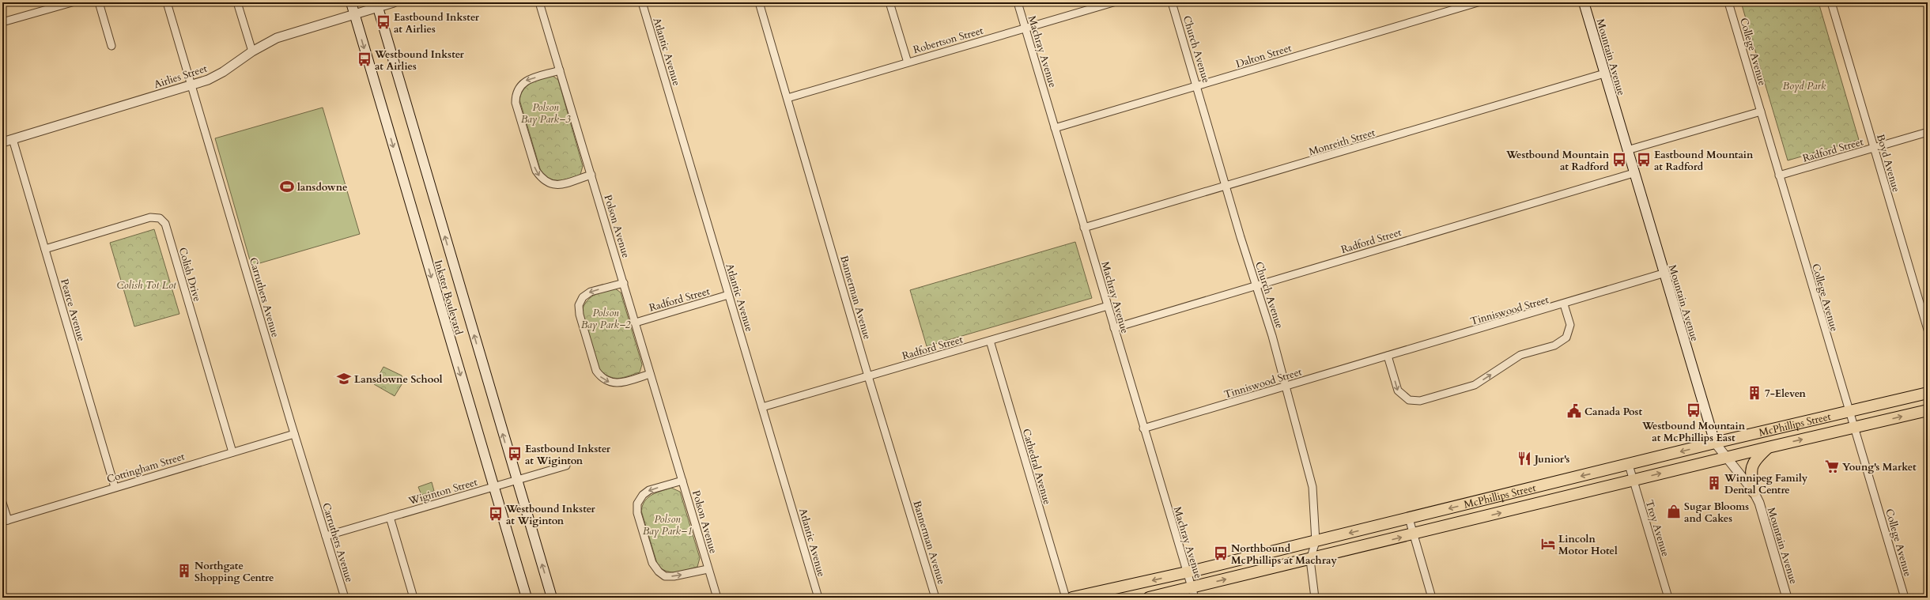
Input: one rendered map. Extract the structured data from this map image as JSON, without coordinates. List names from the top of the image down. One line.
{"streets":{"main road":["Mountain Avenue","Inkster Boulevard","McPhillips Street"],"street":["Robertson Street","Church Avenue","Atlantic Avenue","Machray Avenue","College Avenue","Dalton Street","Airlies Street","Monreith Street","Radford Street","Boyd Avenue","Polson Avenue","Colish Drive","Carruthers Avenue","Bannerman Avenue","Pearce Avenue","Tinniswood Street","Cathedral Avenue","Cottingham Street","Wiginton Street","Troy Avenue"]},"crossings":[["Robertson Street","Machray Avenue"],["Robertson Street","Bannerman Avenue"],["Church Avenue","Dalton Street"],["Church Avenue","Monreith Street"],["Church Avenue","Radford Street"],["Church Avenue","Tinniswood Street"],["Church Avenue","McPhillips Street"],["Atlantic Avenue","Radford Street"],["Machray Avenue","Dalton Street"],["Machray Avenue","Monreith Street"],["Machray Avenue","Radford Street"],["Machray Avenue","Tinniswood Street"],["Machray Avenue","McPhillips Street"],["College Avenue","Radford Street"],["College Avenue","McPhillips Street"],["Mountain Avenue","Monreith Street"],["Mountain Avenue","Radford Street"],["Mountain Avenue","Tinniswood Street"],["Mountain Avenue","McPhillips Street"],["Airlies Street","Carruthers Avenue"],["Airlies Street","Inkster Boulevard"],["Airlies Street","Pearce Avenue"],["Radford Street","Boyd Avenue"],["Radford Street","Polson Avenue"],["Radford Street","Bannerman Avenue"],["Radford Street","Cathedral Avenue"],["Colish Drive","Pearce Avenue"],["Colish Drive","Cottingham Street"],["Carruthers Avenue","Cottingham Street"],["Carruthers Avenue","Wiginton Street"],["Inkster Boulevard","Wiginton Street"],["Pearce Avenue","Cottingham Street"],["McPhillips Street","Troy Avenue"]],"parks":["Boyd Park","Polson Bay Park–3","Colish Tot Lot","Polson Bay Park–2","Polson Bay Park–1"],"places":{"bus stop":["Eastbound Inkster at Airlies","Westbound Inkster at Airlies","Westbound Mountain at Radford","Eastbound Mountain at Radford","Westbound Mountain at McPhillips East","Eastbound Inkster at Wiginton","Westbound Inkster at Wiginton","Northbound McPhillips at Machray"],"sports":["lansdowne"],"school or university":["Lansdowne School"],"building":["7-Eleven","Winnipeg Family Dental Centre","Northgate Shopping Centre"],"public building":["Canada Post"],"restaurant":["Junior's"],"supermarket":["Young's Market"],"shop":["Sugar Blooms and Cakes"],"hotel":["Lincoln Motor Hotel"]}}
